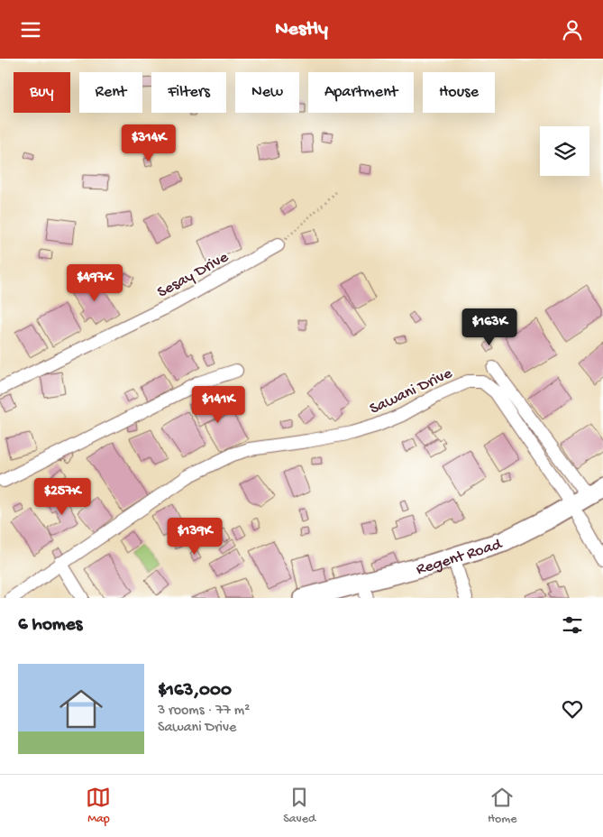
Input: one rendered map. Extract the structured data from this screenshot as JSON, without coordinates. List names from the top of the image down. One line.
{"streets":{"main road":["Regent Road"],"street":["Sesay Drive","Sawani Drive"]},"crossings":[["Sawani Drive","Regent Road"]],"page":{"header":"Nestly","chip":["Buy","Rent","Filters","New","Apartment","House"],"price":["$314K","$497K","$163K","$141K","$257K","$139K"],"heading":"6 homes","list":[{"name":"$163,000","note":"3 rooms · 77 m² · Sawani Drive"}],"tabs":["Map","Saved","Home"]}}
